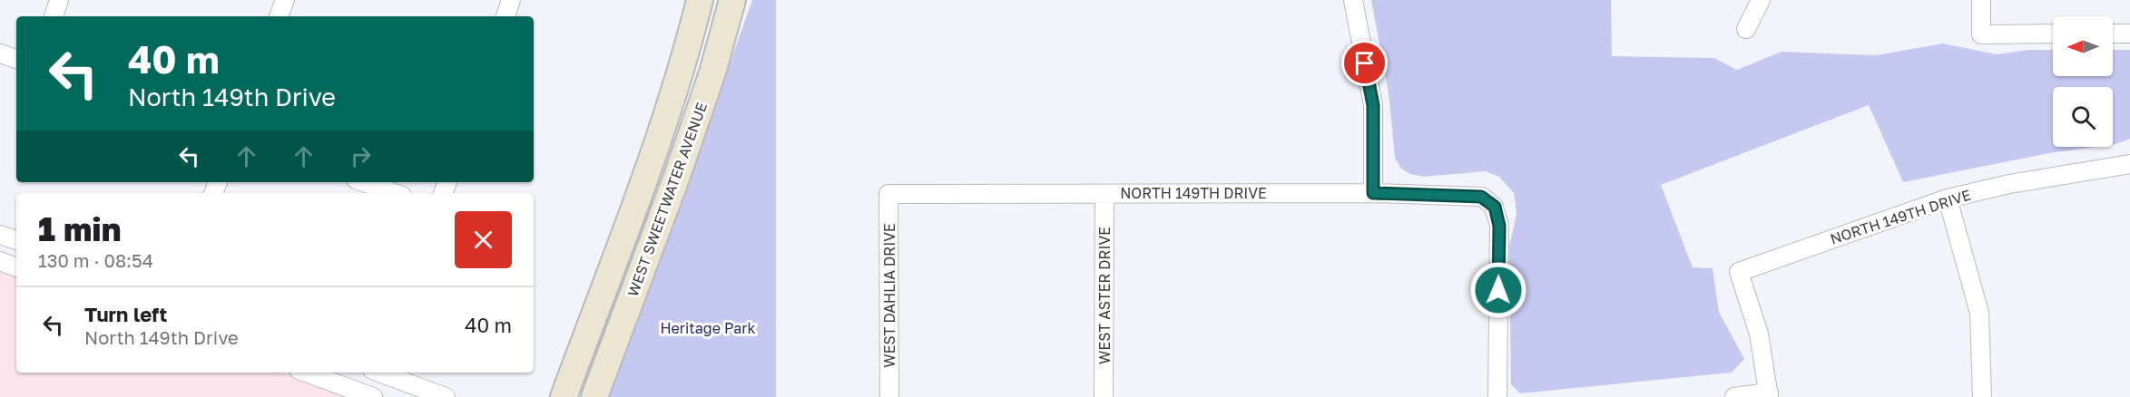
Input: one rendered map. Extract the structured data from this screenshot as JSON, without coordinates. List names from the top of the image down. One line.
{"streets":{"street":["NORTH 149TH DRIVE","WEST SWEETWATER AVENUE","WEST DAHLIA DRIVE","WEST ASTER DRIVE"]},"crossings":[["NORTH 149TH DRIVE","WEST DAHLIA DRIVE"],["NORTH 149TH DRIVE","WEST ASTER DRIVE"]],"parks":["Heritage Park"],"north":"left","page":{"turn":["40 m","North 149th Drive"],"heading":["1 min","130 m · 08:54"],"list":[{"name":"Turn left","note":"North 149th Drive","value":"40 m"}]}}
